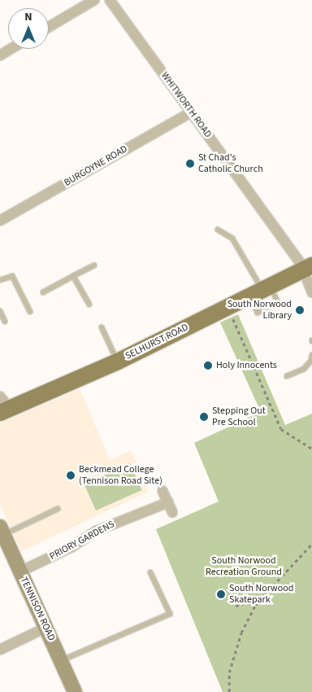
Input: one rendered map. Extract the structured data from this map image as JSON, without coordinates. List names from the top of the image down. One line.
{"streets":{"main road":["SELHURST ROAD"],"street":["WHITWORTH ROAD","BURGOYNE ROAD","PRIORY GARDENS","TENNISON ROAD"]},"crossings":[["WHITWORTH ROAD","BURGOYNE ROAD"],["WHITWORTH ROAD","SELHURST ROAD"],["PRIORY GARDENS","TENNISON ROAD"]],"parks":["South Norwood Recreation Ground"],"places":["St Chad's Catholic Church","South Norwood Library","Holy Innocents","Stepping Out Pre School","Beckmead College (Tennison Road Site)","South Norwood Skatepark"],"north":"top"}
